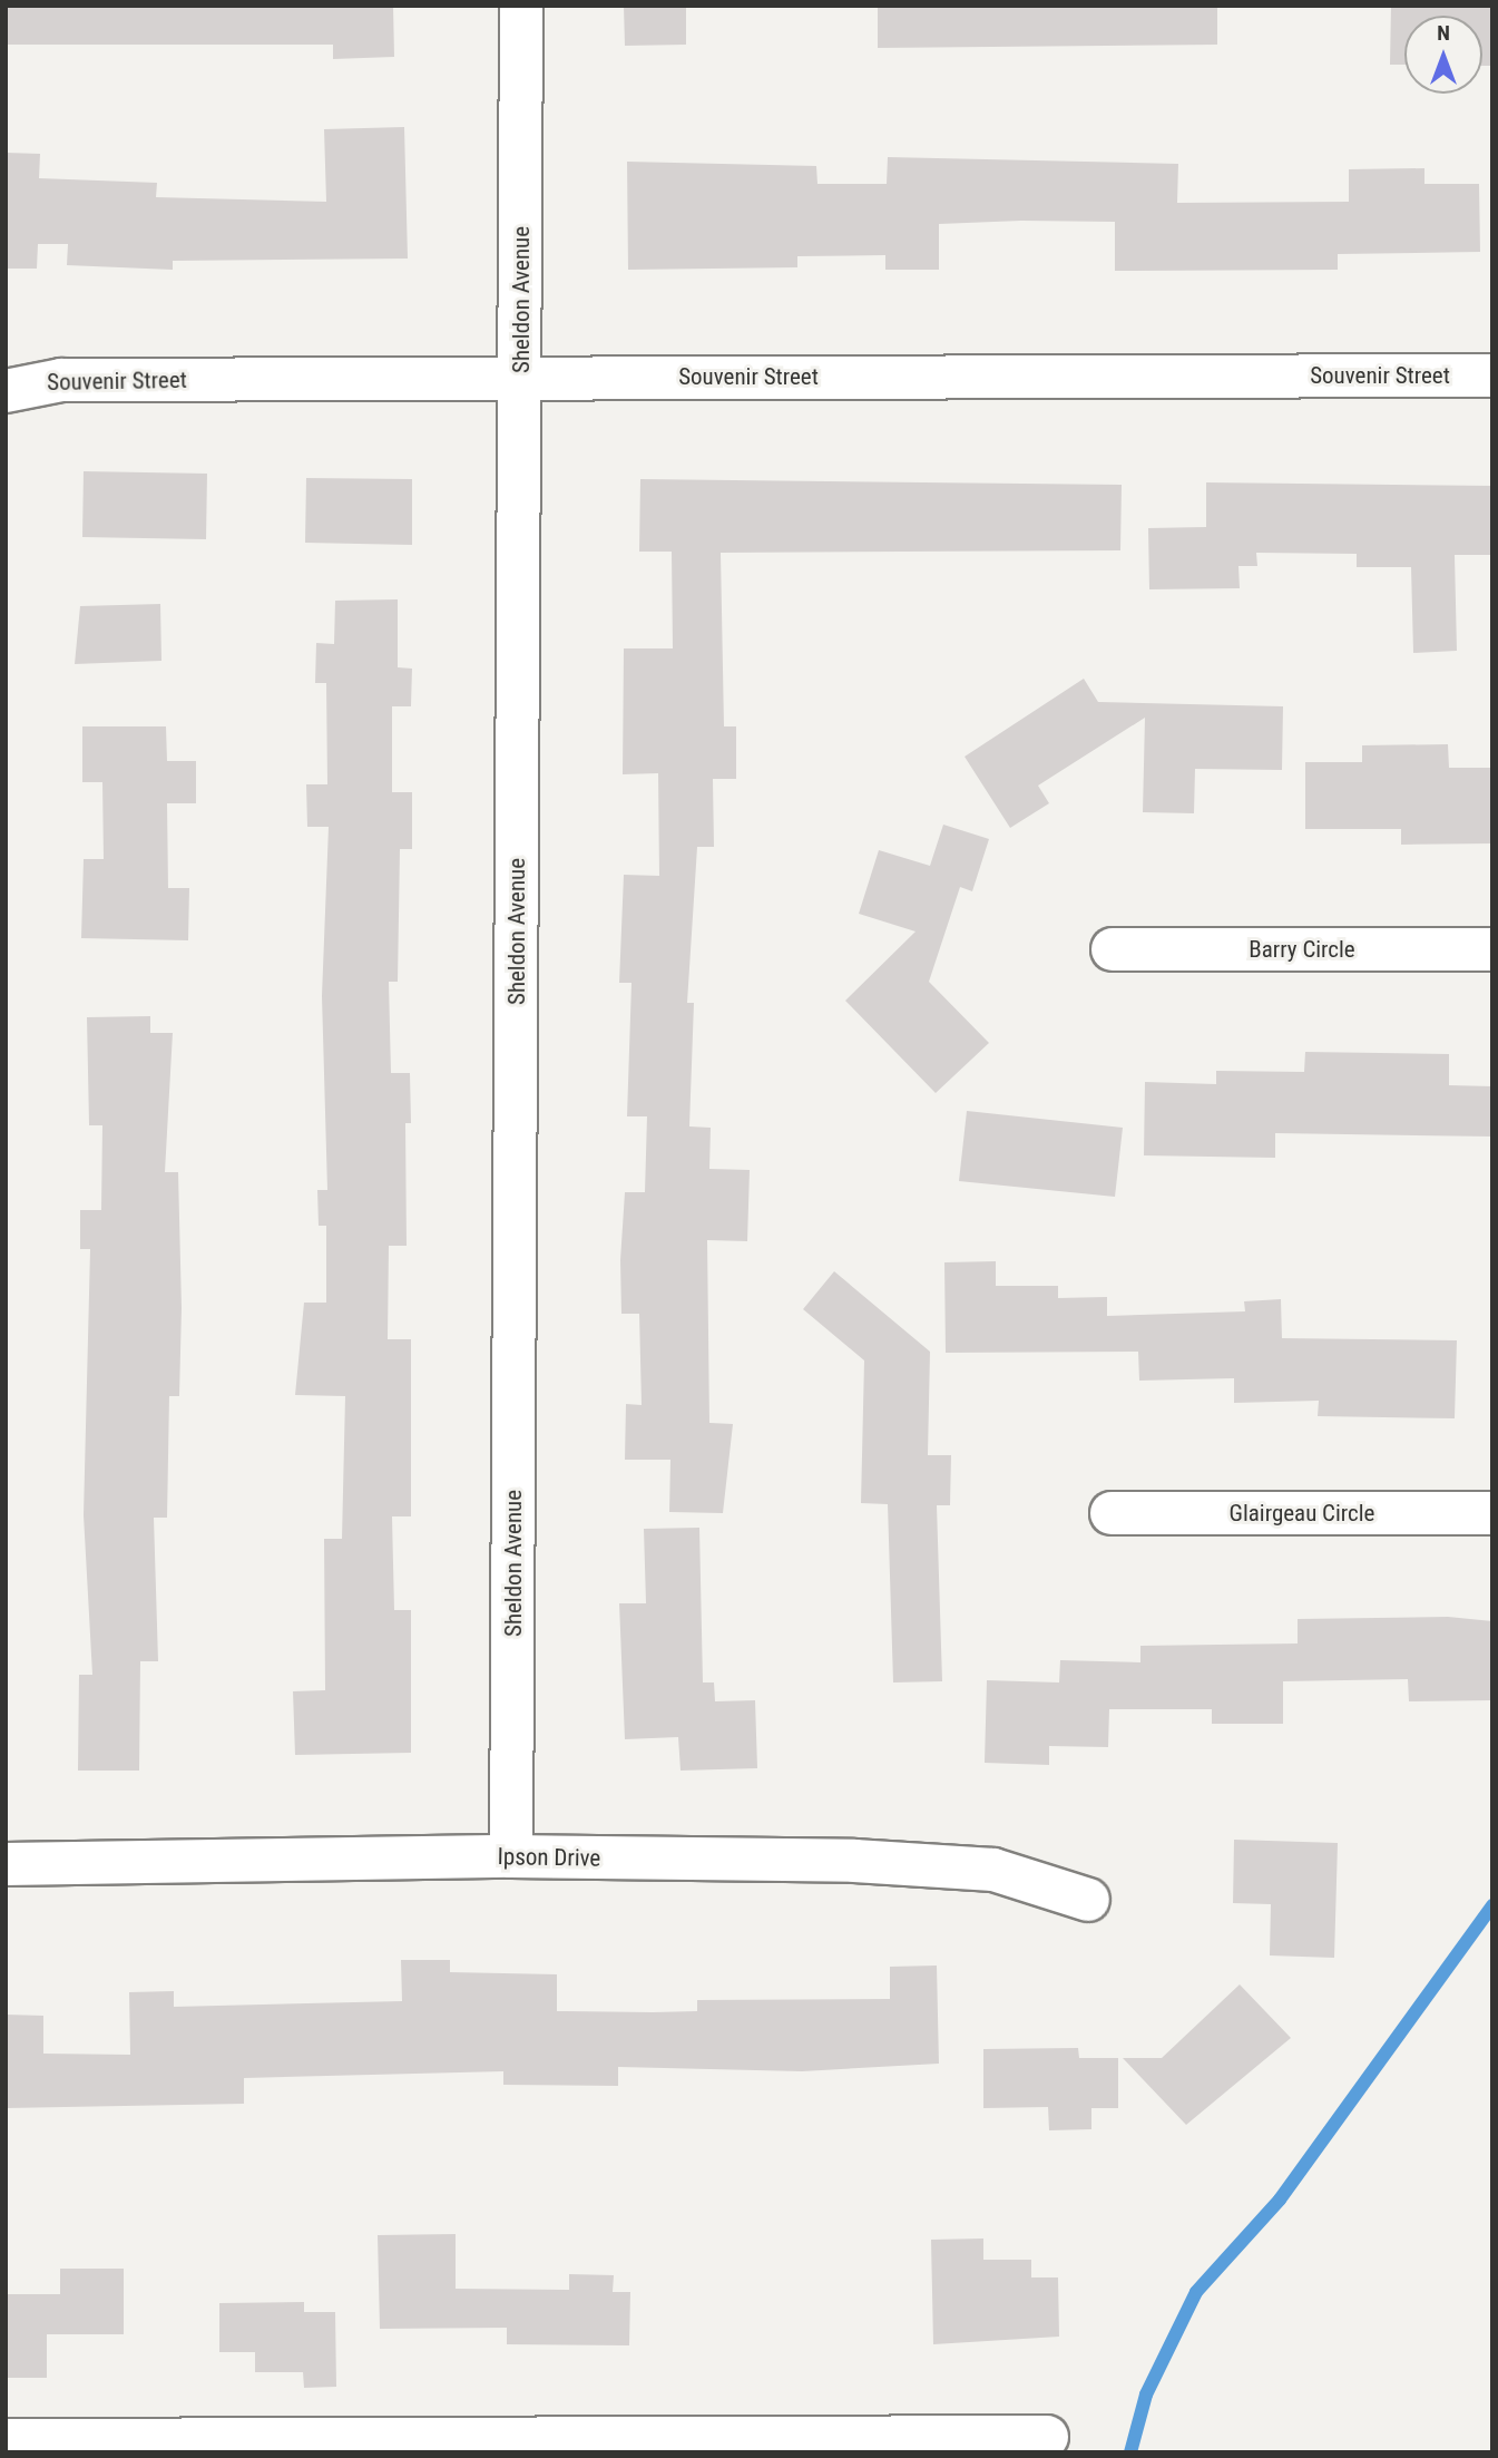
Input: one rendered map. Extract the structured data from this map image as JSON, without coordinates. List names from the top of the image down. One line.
{"streets":{"street":["Sheldon Avenue","Souvenir Street","Barry Circle","Glairgeau Circle","Ipson Drive"]},"crossings":[["Sheldon Avenue","Souvenir Street"],["Sheldon Avenue","Ipson Drive"]],"north":"top"}
